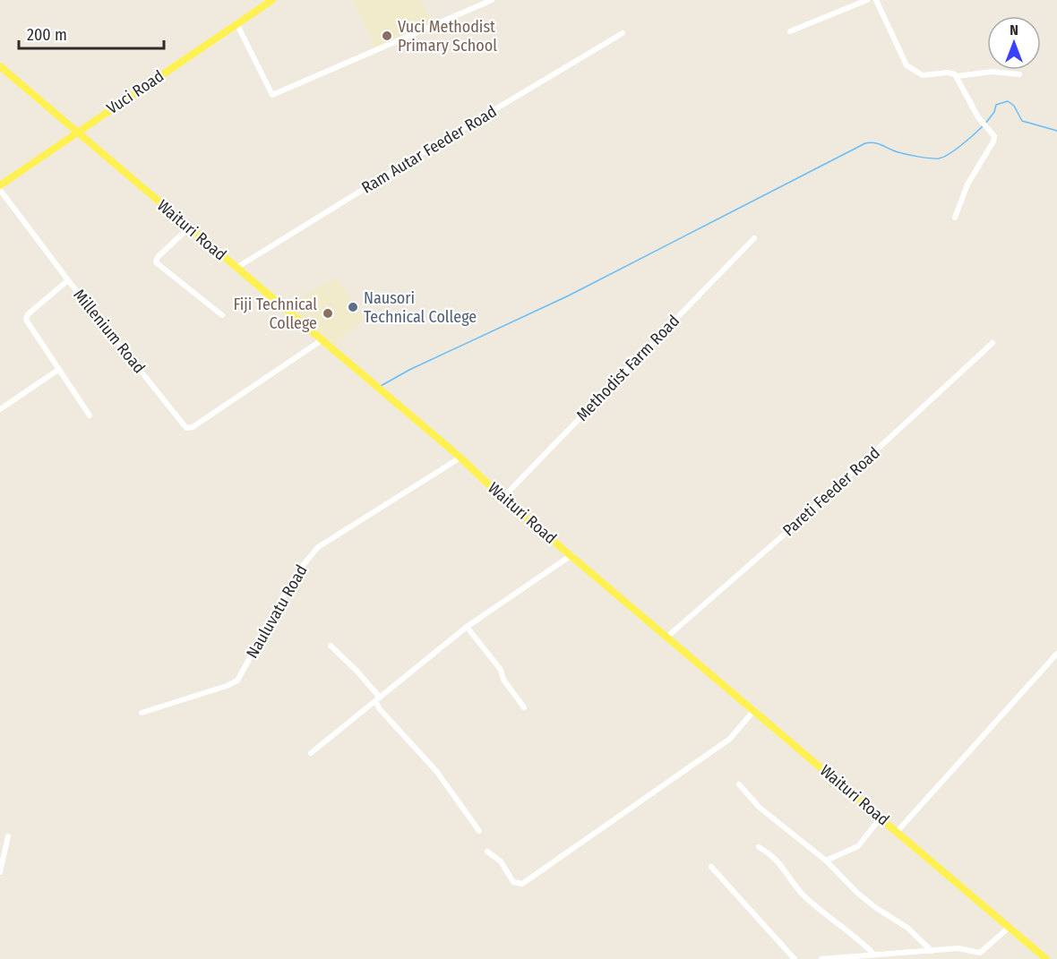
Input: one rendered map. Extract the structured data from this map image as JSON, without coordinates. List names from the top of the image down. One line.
{"streets":{"main road":["Vuci Road","Waituri Road"],"street":["Ram Autar Feeder Road","Millenium Road","Methodist Farm Road","Pareti Feeder Road","Nauluvatu Road"]},"crossings":[["Vuci Road","Waituri Road"],["Ram Autar Feeder Road","Waituri Road"],["Waituri Road","Millenium Road"],["Waituri Road","Methodist Farm Road"],["Waituri Road","Pareti Feeder Road"],["Waituri Road","Nauluvatu Road"]],"places":["Vuci Methodist Primary School","Nausori Technical College","Fiji Technical College"],"scale_bar":"200 m","north":"top"}
